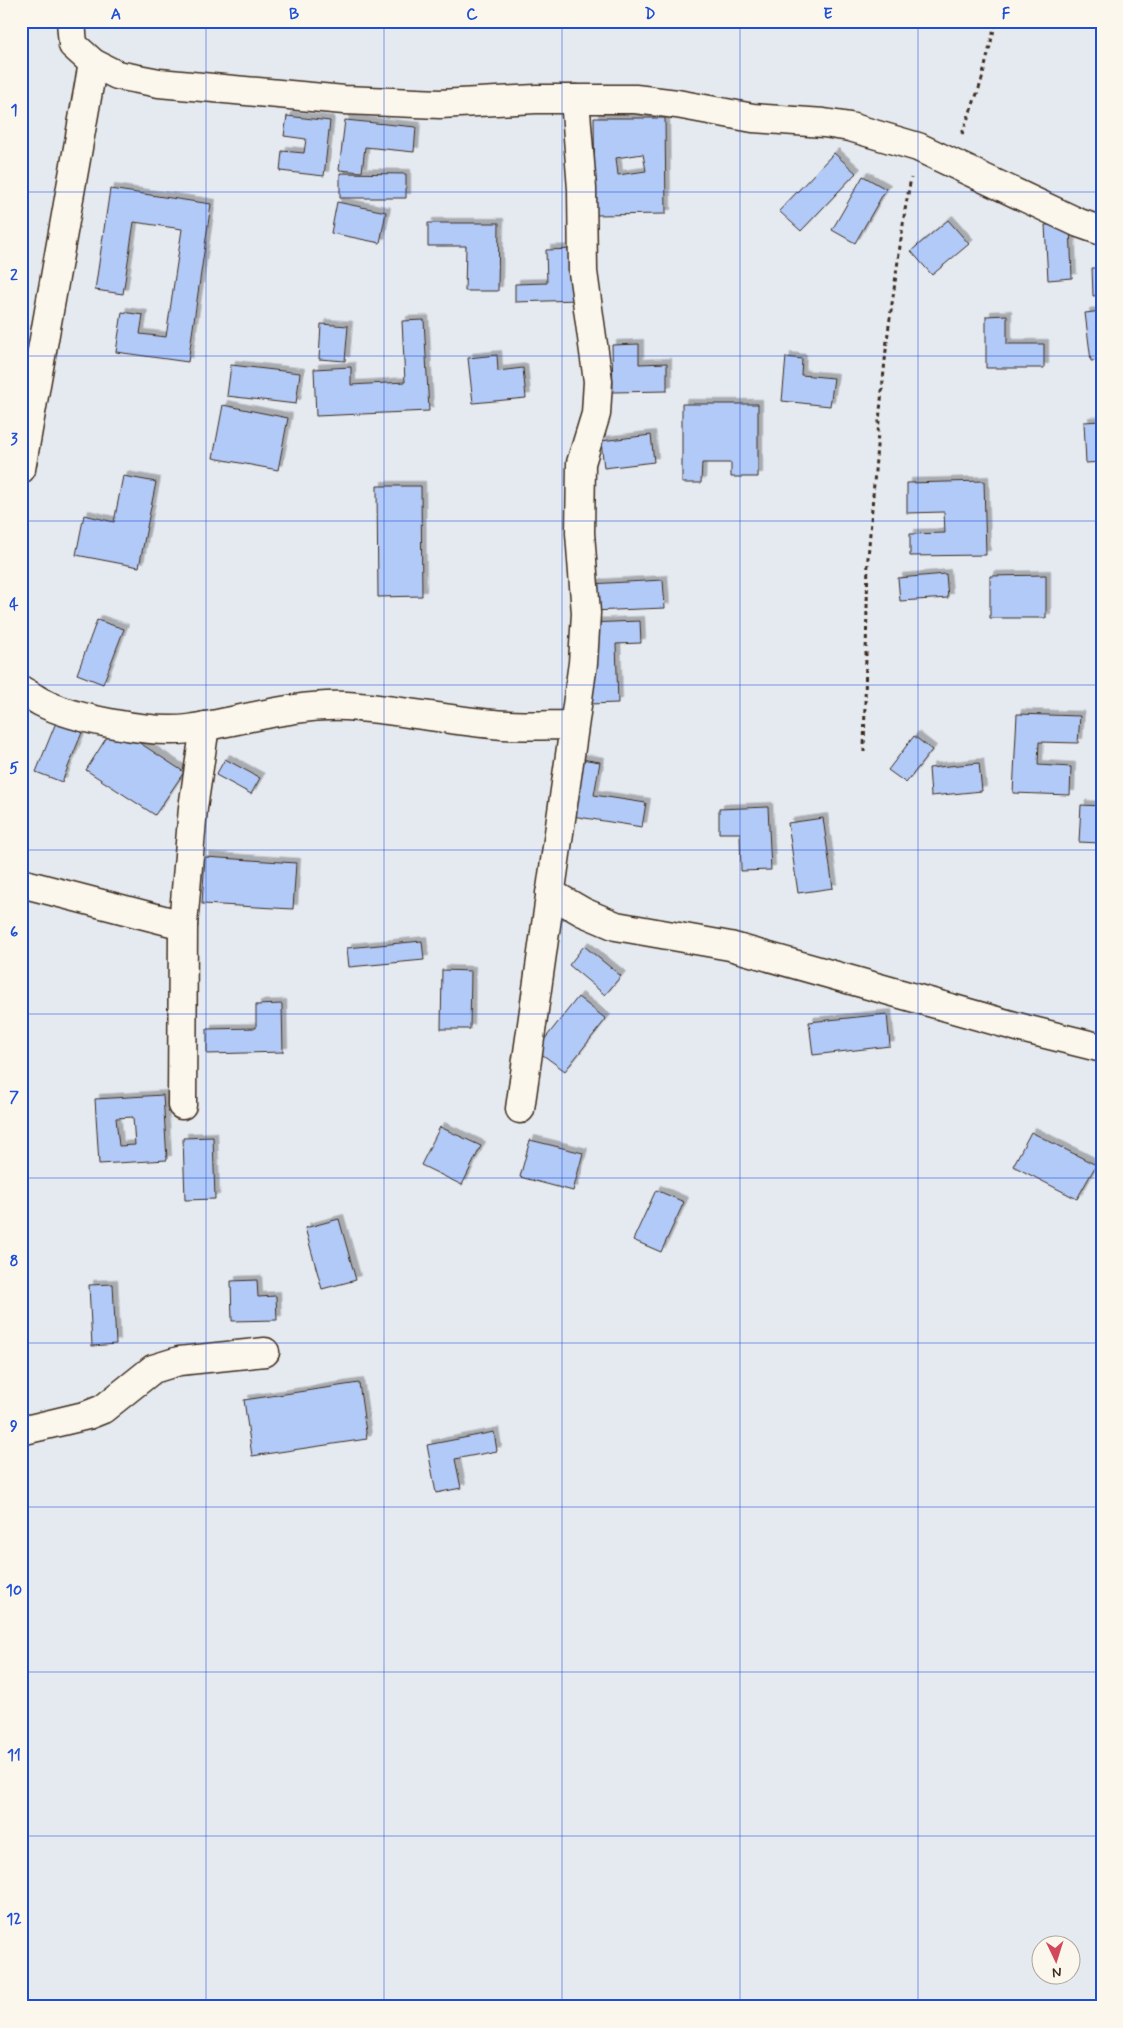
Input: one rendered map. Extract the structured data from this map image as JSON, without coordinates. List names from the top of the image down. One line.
{"north":"bottom","grid":{"columns":["A","B","C","D","E","F"],"rows":["1","2","3","4","5","6","7","8","9","10","11","12"]}}
